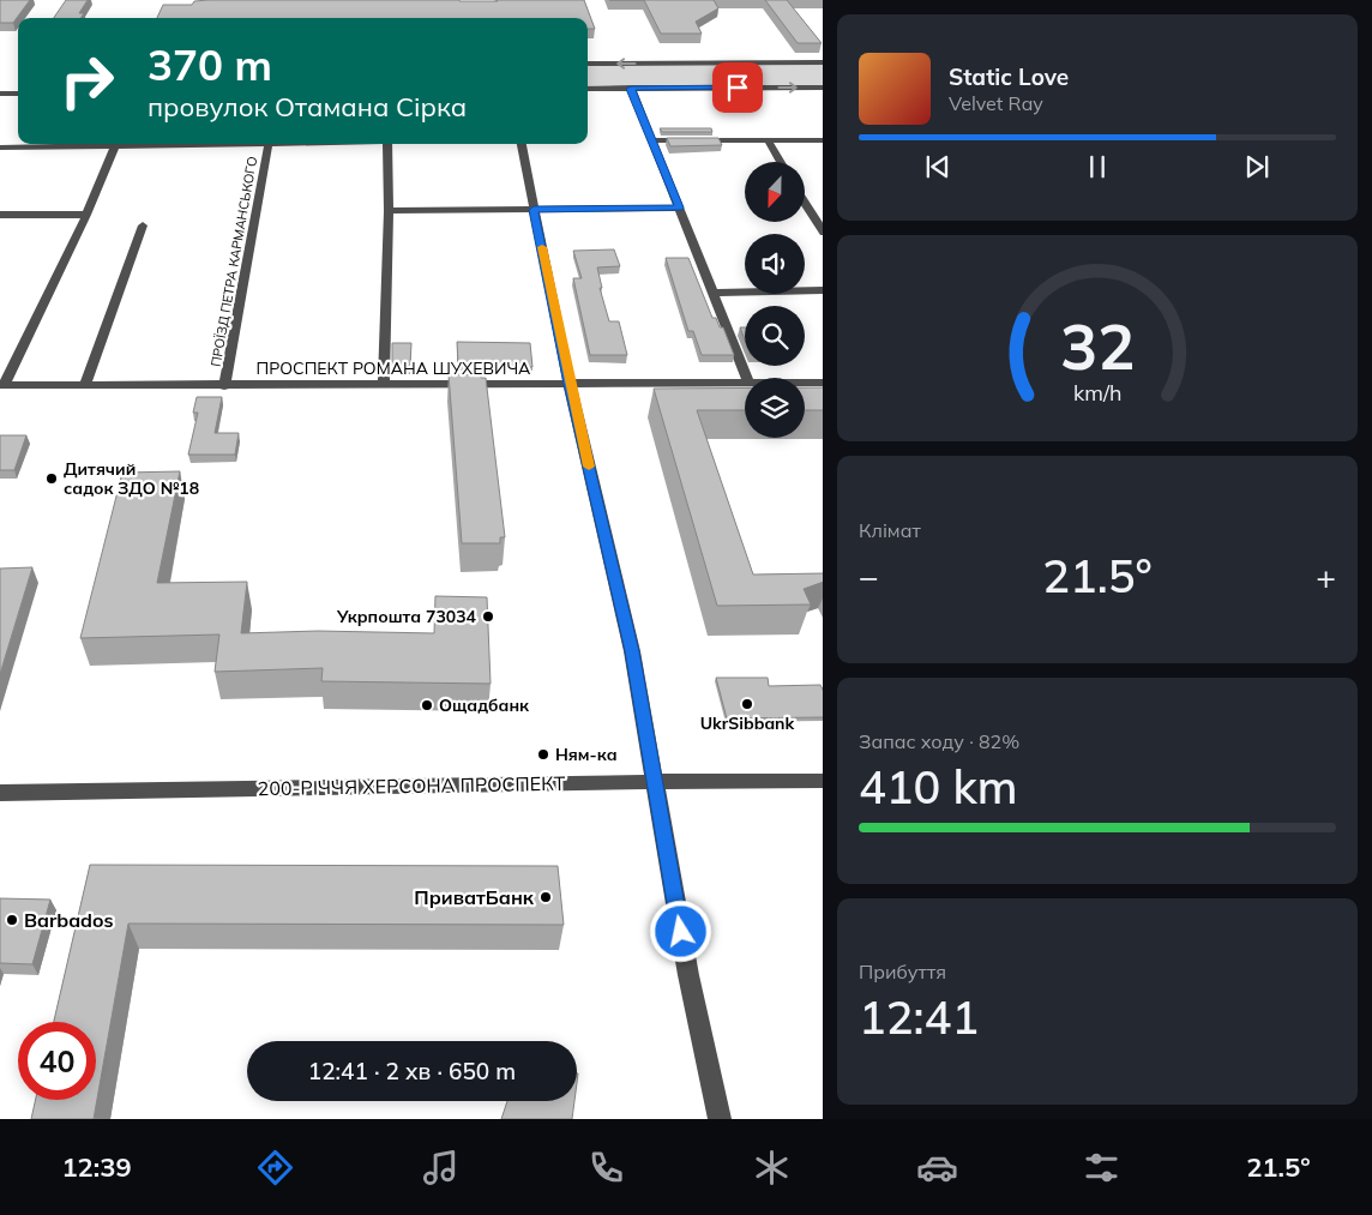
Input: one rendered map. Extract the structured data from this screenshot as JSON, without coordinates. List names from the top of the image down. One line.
{"streets":{"street":["ПРОЇЗД ПЕТРА КАРМАНСЬКОГО","ПРОСПЕКТ РОМАНА ШУХЕВИЧА","200-РІЧЧЯ ХЕРСОНА ПРОСПЕКТ"]},"crossings":[["ПРОЇЗД ПЕТРА КАРМАНСЬКОГО","ПРОСПЕКТ РОМАНА ШУХЕВИЧА"]],"places":["Дитячий садок ЗДО №18","Укрпошта 73034","UkrSibbank","Ощадбанк","Ням-ка","ПриватБанк","Barbados"],"north":"bottom","page":{"turn":["370 m","провулок Отамана Сірка"],"song":["Static Love","Velvet Ray"],"tile":["Клімат",["Запас ходу · 82%","410 km"],["Прибуття","12:41"]],"heat":["−","21.5°","+"],"limit":"40","trip":"12:41 · 2 хв · 650 m","tabs":["12:39","21.5°"],"gauge":["32","km/h"]}}
